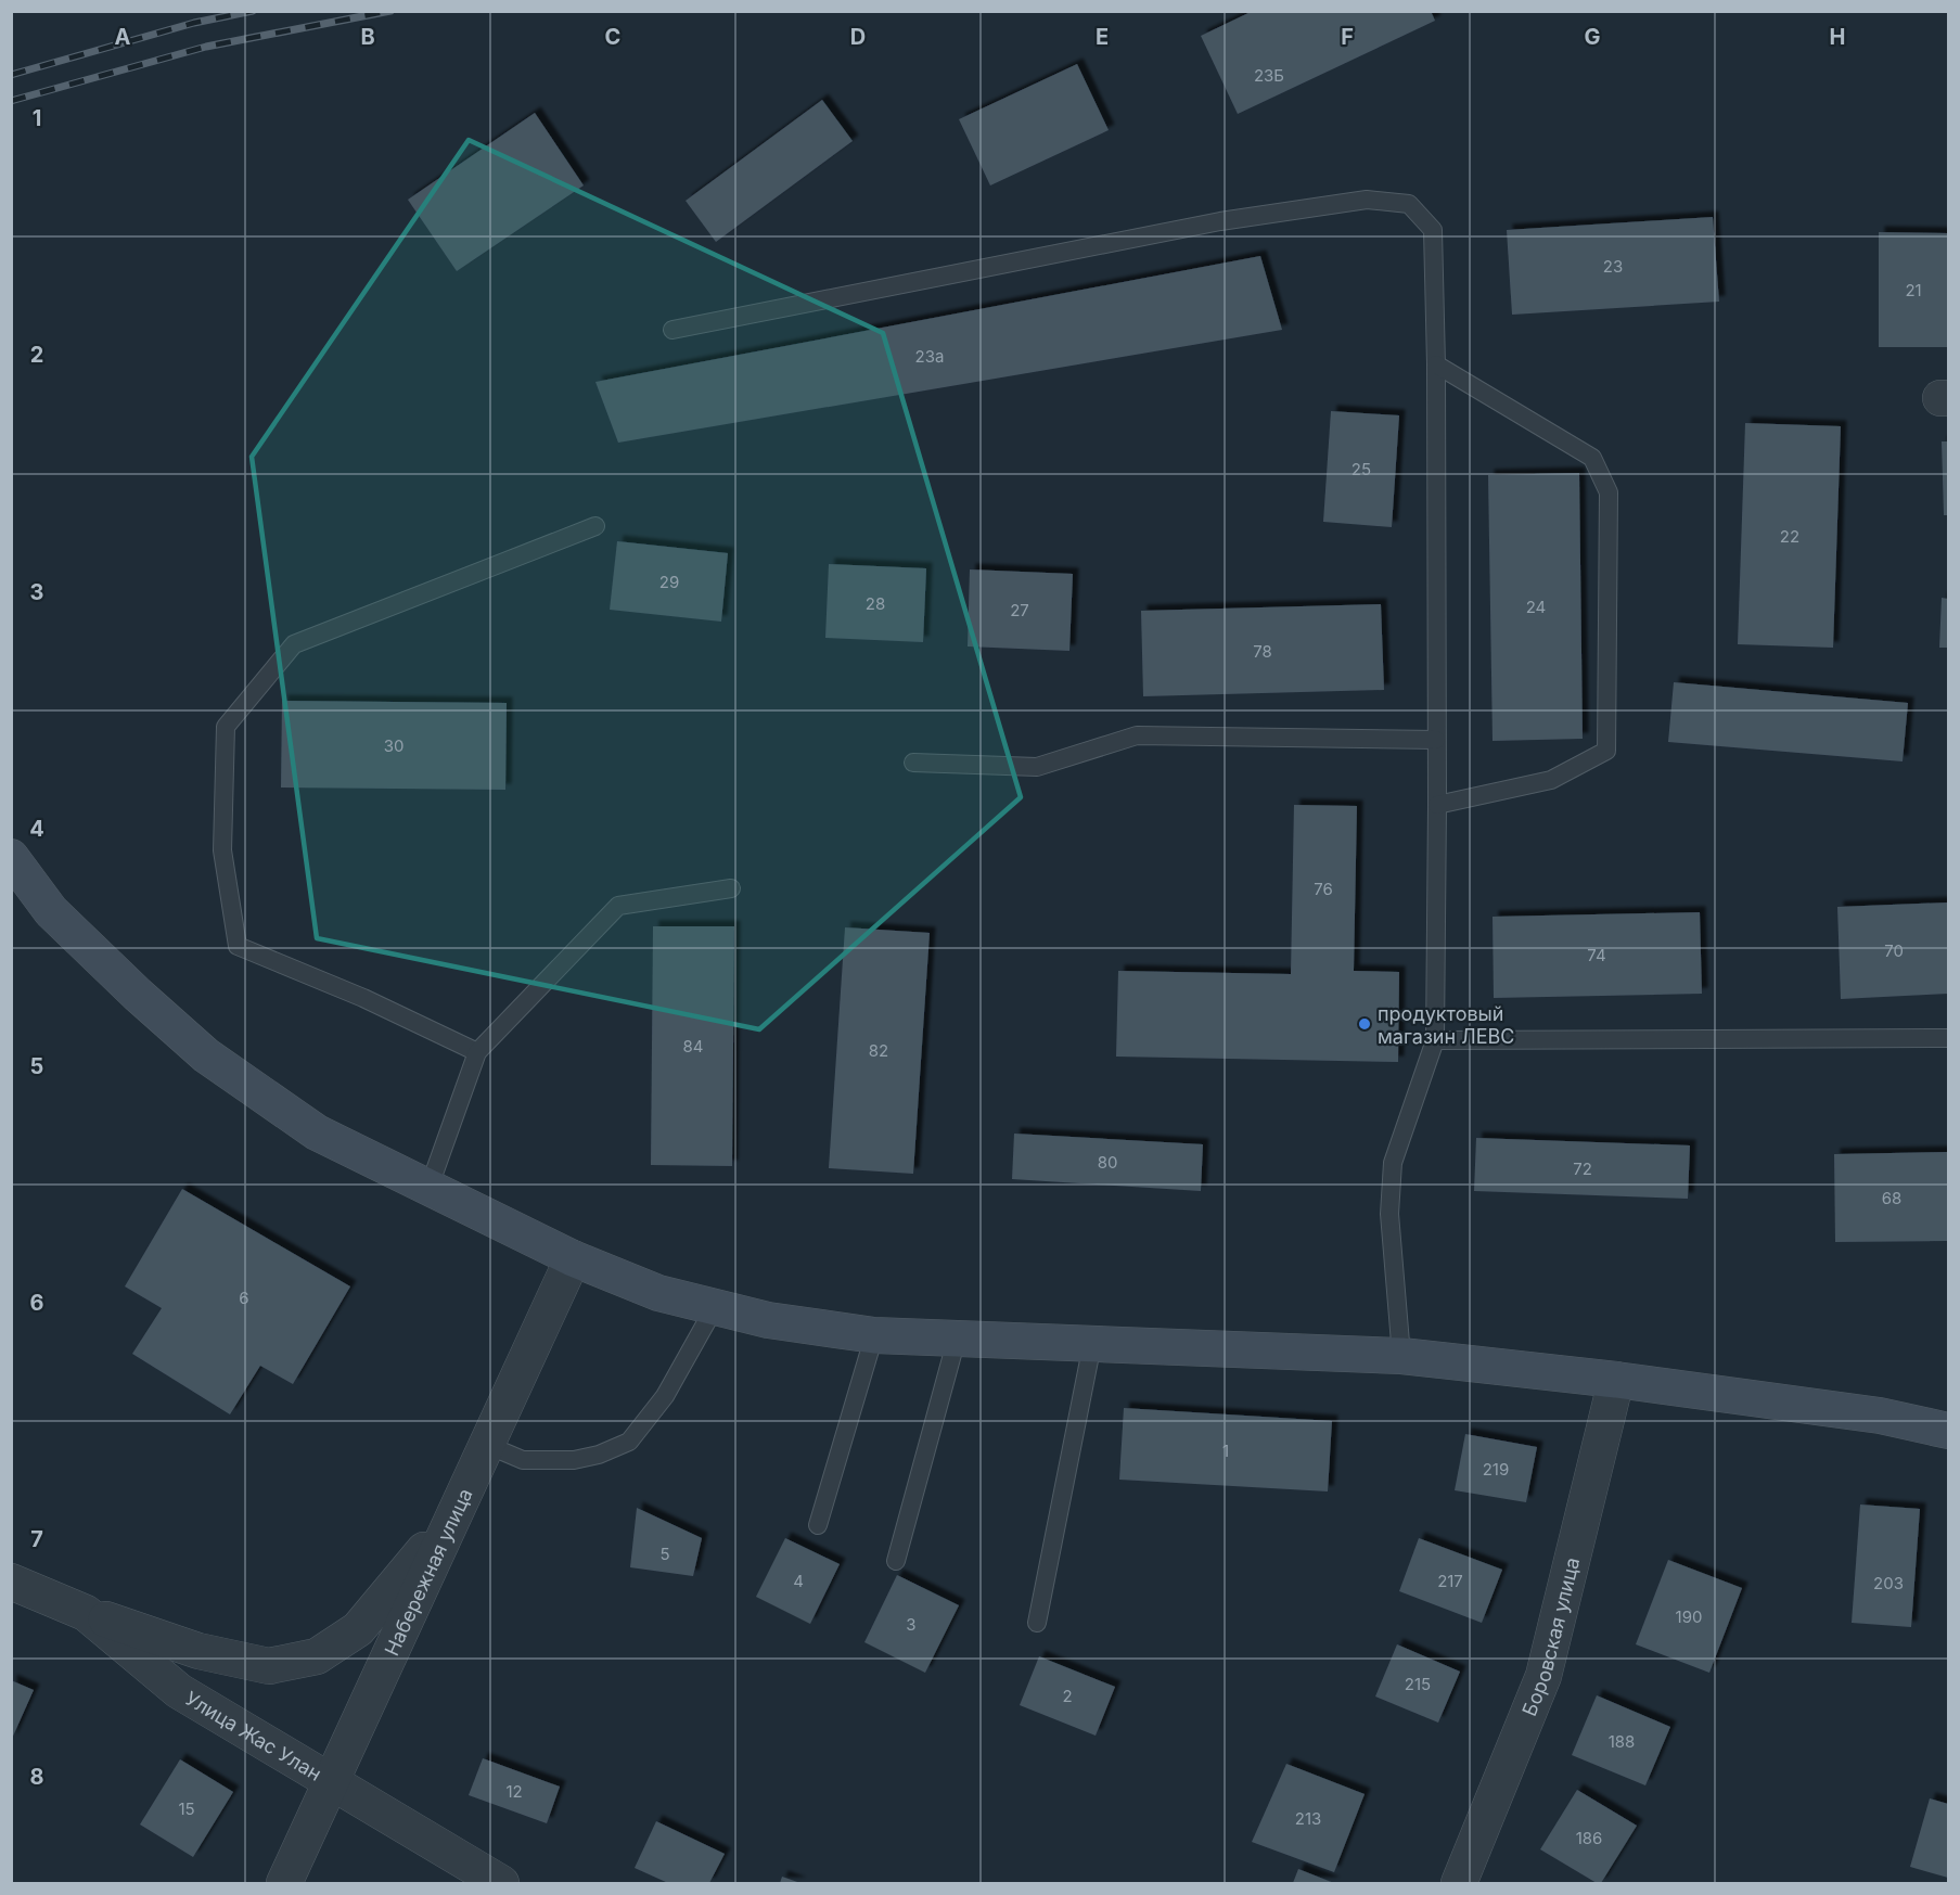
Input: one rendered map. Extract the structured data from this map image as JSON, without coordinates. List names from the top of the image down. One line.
{"streets":{"street":["Набережная улица","Боровская улица","Улица Жас Улан"]},"crossings":[["Набережная улица","Улица Жас Улан"]],"places":["продуктовый магазин ЛЕВС"],"house_numbers":["23Б","23","21","23а","25","22","29","28","24","27","78","30","76","70","74","84","82","80","72","68","6","1","219","5","4","217","203","190","3","215","2","188","12","15","213","186"],"grid":{"columns":["A","B","C","D","E","F","G","H"],"rows":["1","2","3","4","5","6","7","8"]}}
